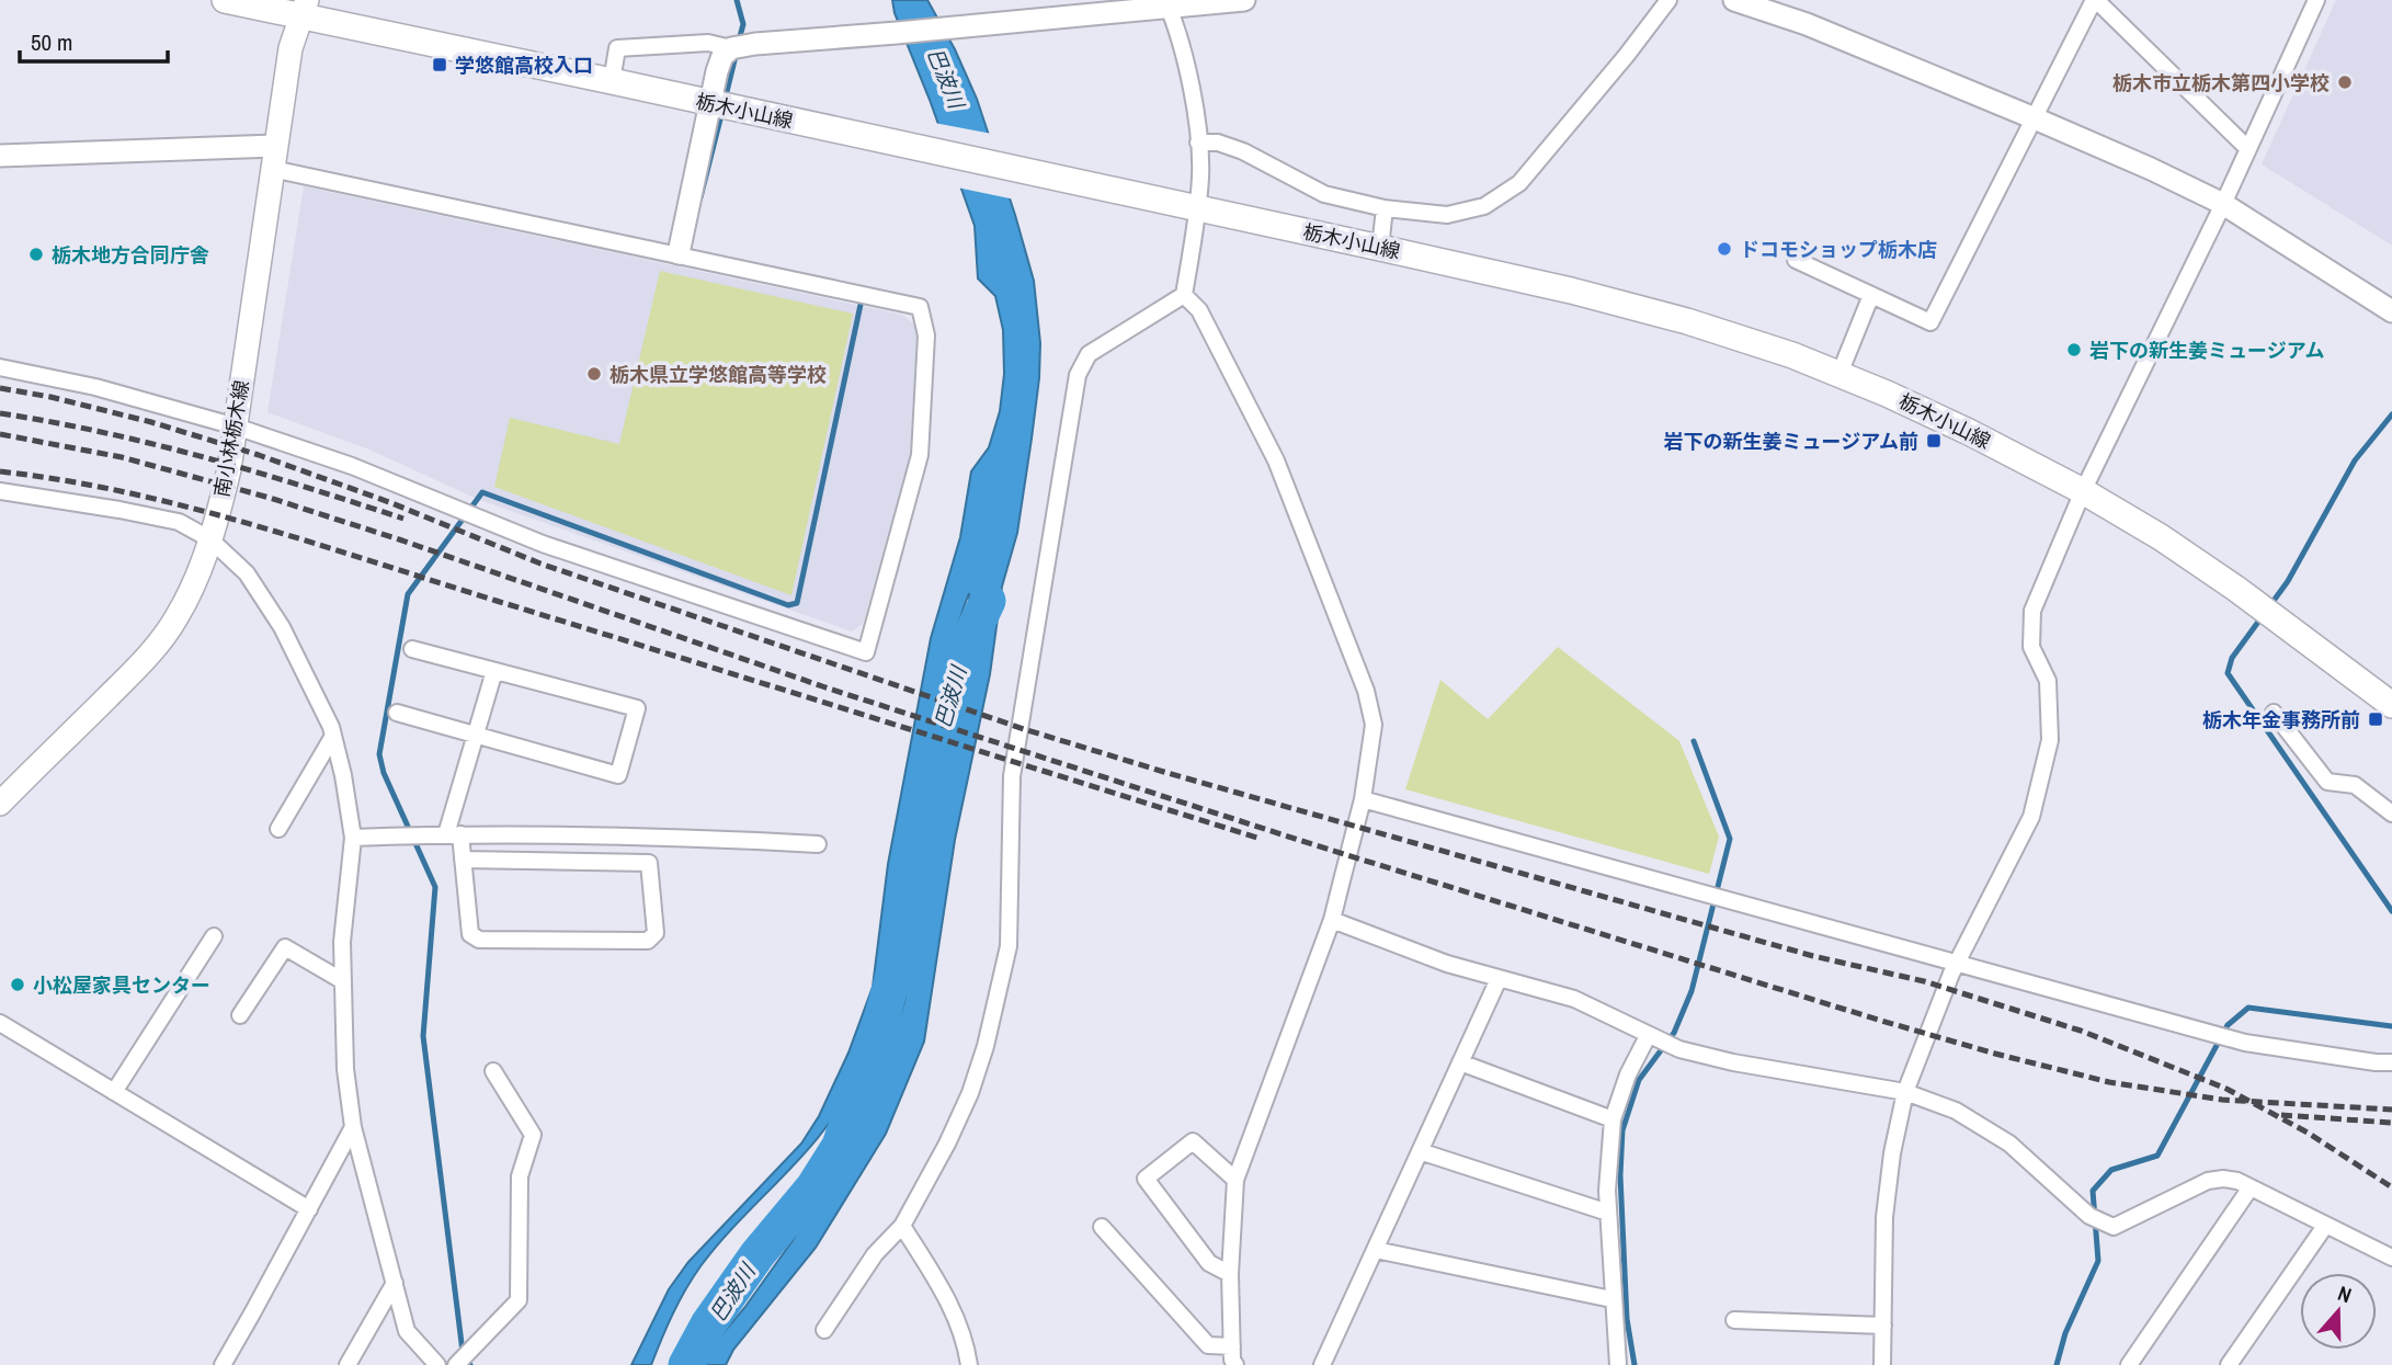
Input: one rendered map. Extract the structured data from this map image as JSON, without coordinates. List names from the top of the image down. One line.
{"streets":{"main road":["栃木小山線","南小林栃木線"]},"crossings":[["栃木小山線","南小林栃木線"]],"water":["巴波川"],"places":{"transit":["学悠館高校入口","岩下の新生姜ミュージアム前","栃木年金事務所前"],"other":["栃木市立栃木第四小学校","ドコモショップ栃木店","栃木地方合同庁舎","岩下の新生姜ミュージアム","栃木県立学悠館高等学校","小松屋家具センター"]},"scale_bar":"50 m","north":"top"}
